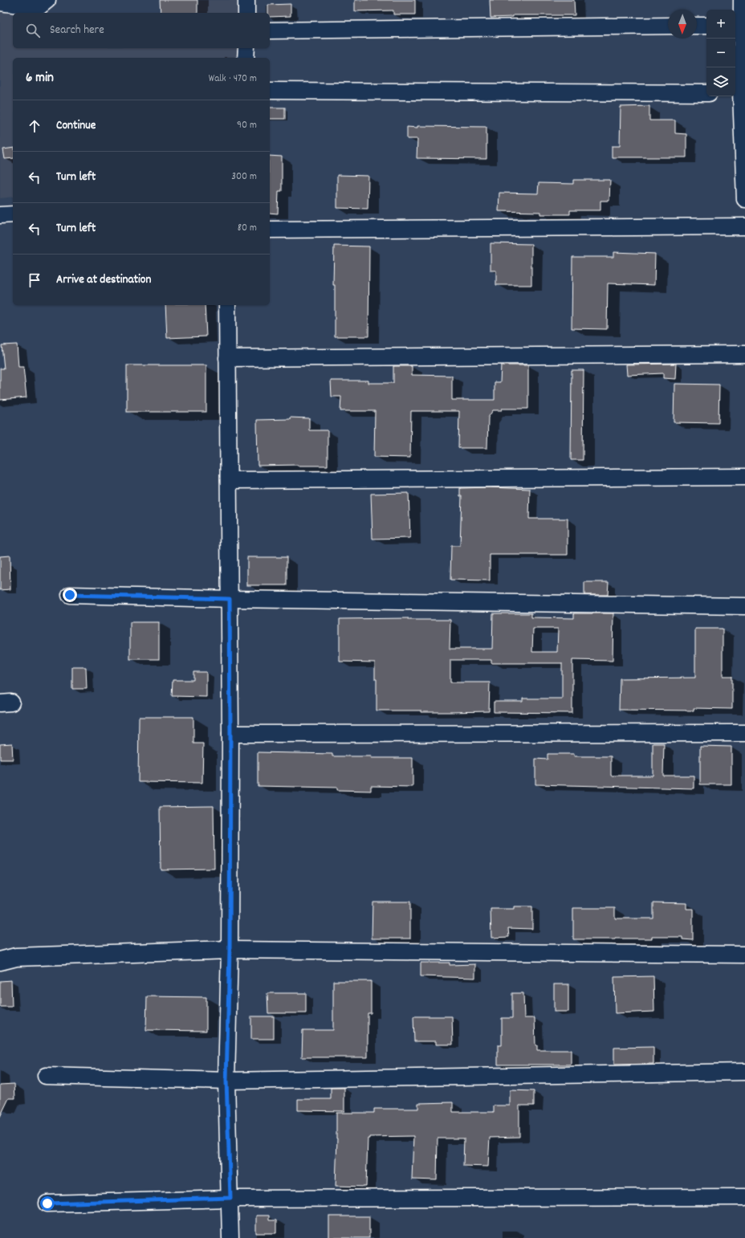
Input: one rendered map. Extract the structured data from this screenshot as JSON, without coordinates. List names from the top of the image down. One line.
{"north":"bottom","page":{"map_buttons":["+","−"],"search":"Search here","heading":["6 min","Walk · 470 m"],"list":[["Continue","90 m"],["Turn left","300 m"],["Turn left","80 m"],"Arrive at destination"]}}
